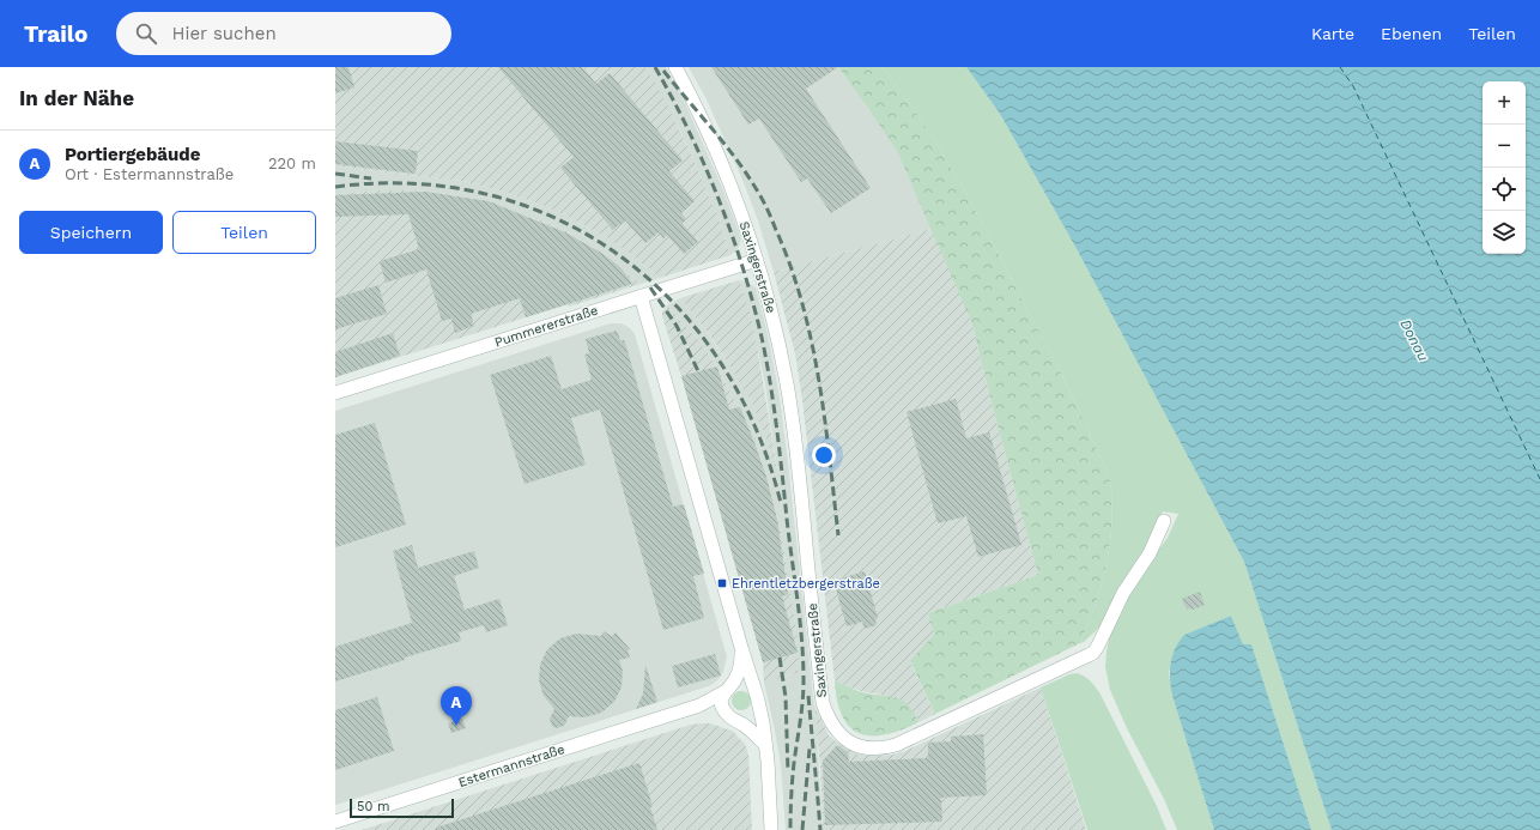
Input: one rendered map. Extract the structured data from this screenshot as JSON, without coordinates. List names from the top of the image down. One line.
{"streets":{"street":["Saxingerstraße","Pummererstraße","Estermannstraße"]},"crossings":[["Saxingerstraße","Pummererstraße"]],"water":["Donau"],"places":{"transit":["Ehrentletzbergerstraße"]},"scale_bar":"50 m","page":{"header":"Trailo","search":"Hier suchen","nav":["Karte","Ebenen","Teilen"],"heading":"In der Nähe","map_buttons":["+","−"],"list":[{"mark":"A","name":"Portiergebäude","note":"Ort · Estermannstraße","value":"220 m"}],"buttons":["Speichern","Teilen"],"pins":"A","scale":"50 m"}}
